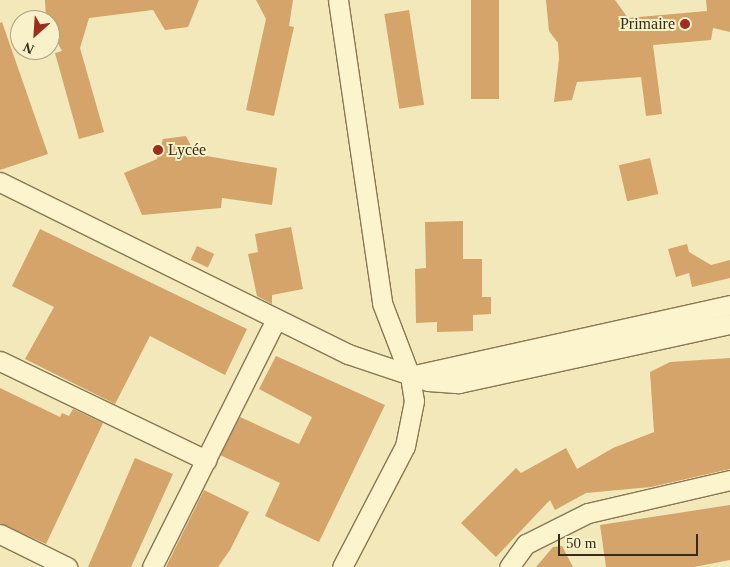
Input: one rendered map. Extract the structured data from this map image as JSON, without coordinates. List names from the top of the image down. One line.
{"places":["Primaire","Lycée"],"scale_bar":"50 m","north":"bottom left"}
